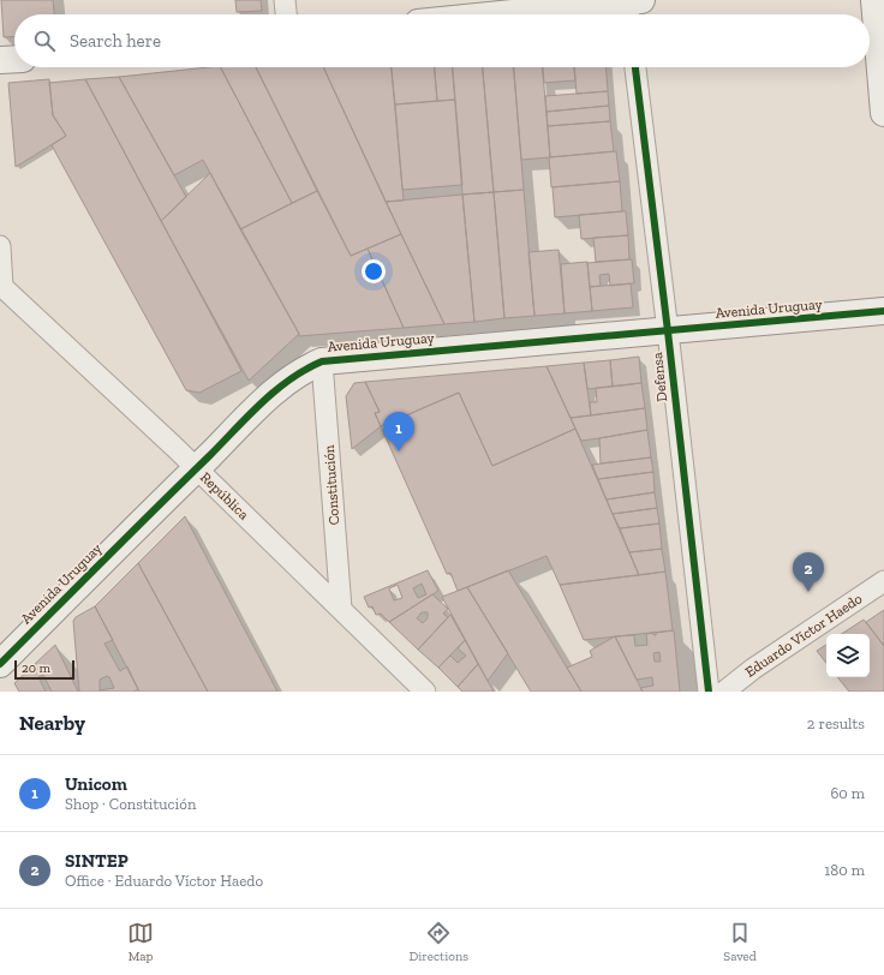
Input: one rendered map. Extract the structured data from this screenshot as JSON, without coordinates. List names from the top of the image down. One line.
{"streets":{"street":["Avenida Uruguay","Defensa","Constitución","República","Eduardo Víctor Haedo"]},"crossings":[["Avenida Uruguay","Defensa"],["Avenida Uruguay","Constitución"],["Avenida Uruguay","República"],["Constitución","República"]],"scale_bar":"20 m","page":{"search":"Search here","pins":["1","2"],"scale":"20 m","heading":["Nearby","2 results"],"list":[{"mark":"1","name":"Unicom","note":"Shop · Constitución","value":"60 m"},{"mark":"2","name":"SINTEP","note":"Office · Eduardo Víctor Haedo","value":"180 m"}],"nav":["Map","Directions","Saved"]}}
